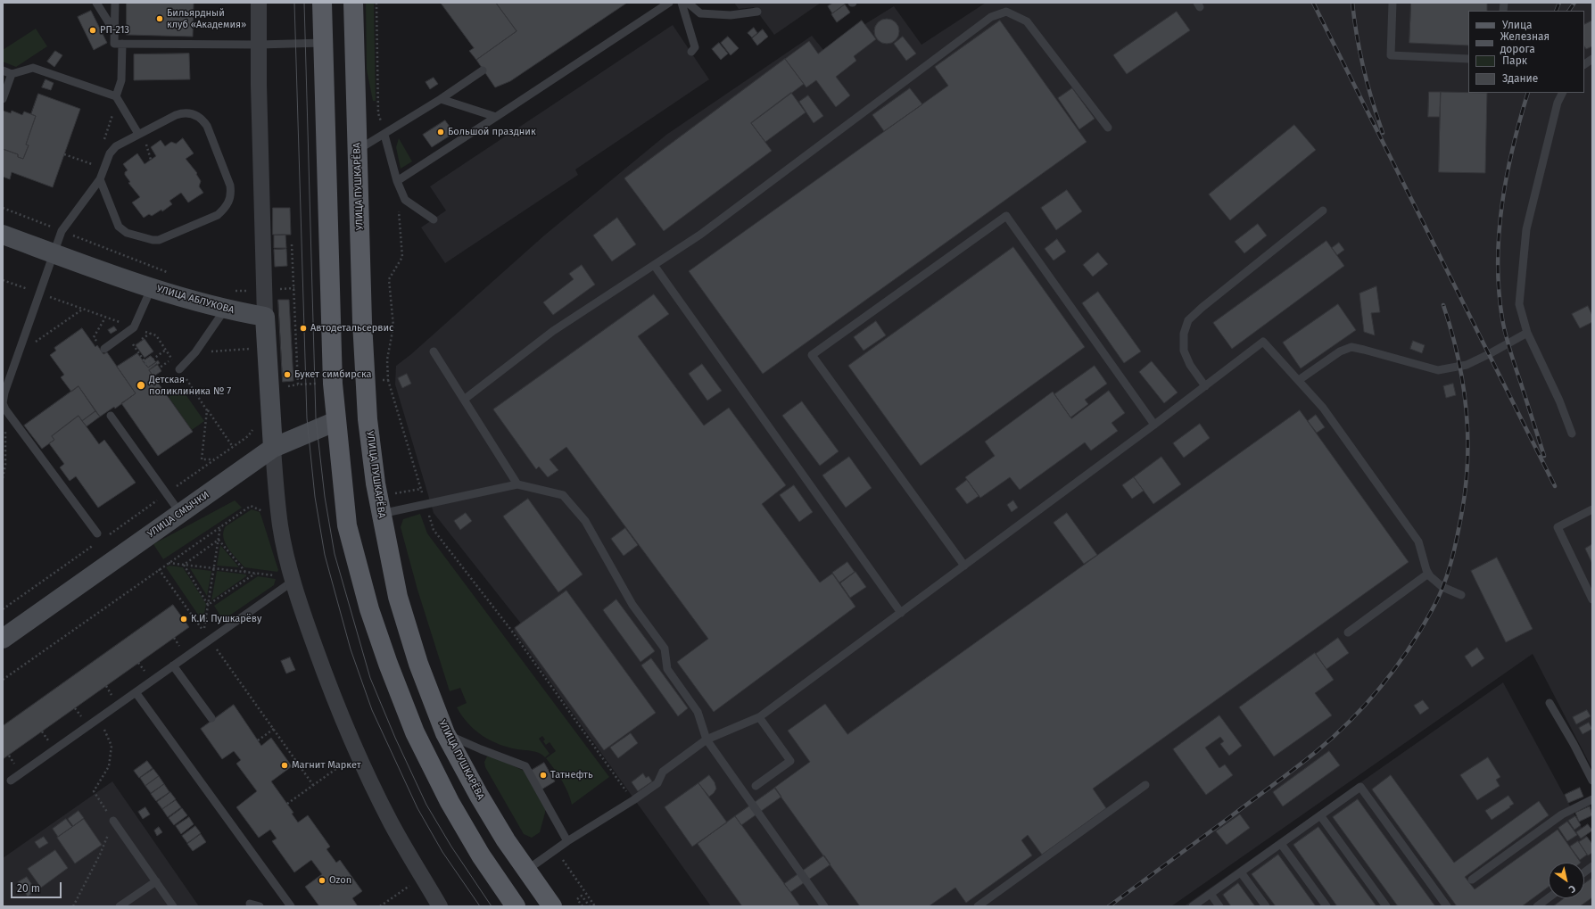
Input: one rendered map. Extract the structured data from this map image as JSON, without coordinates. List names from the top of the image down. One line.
{"streets":{"main road":["УЛИЦА ПУШКАРЁВА","УЛИЦА СМЫЧКИ"],"street":["УЛИЦА АБЛУКОВА"]},"crossings":[["УЛИЦА ПУШКАРЁВА","УЛИЦА СМЫЧКИ"]],"places":["Бильярдный клуб «Академия»","РП-213","Большой праздник","Автодетальсервис","Букет симбирска","Детская поликлиника № 7","К.И. Пушкарёву","Магнит Маркет","Татнефть","Ozon"],"legend":["Улица","Железная дорога","Парк","Здание"],"scale_bar":"20 m","north":"bottom right"}
